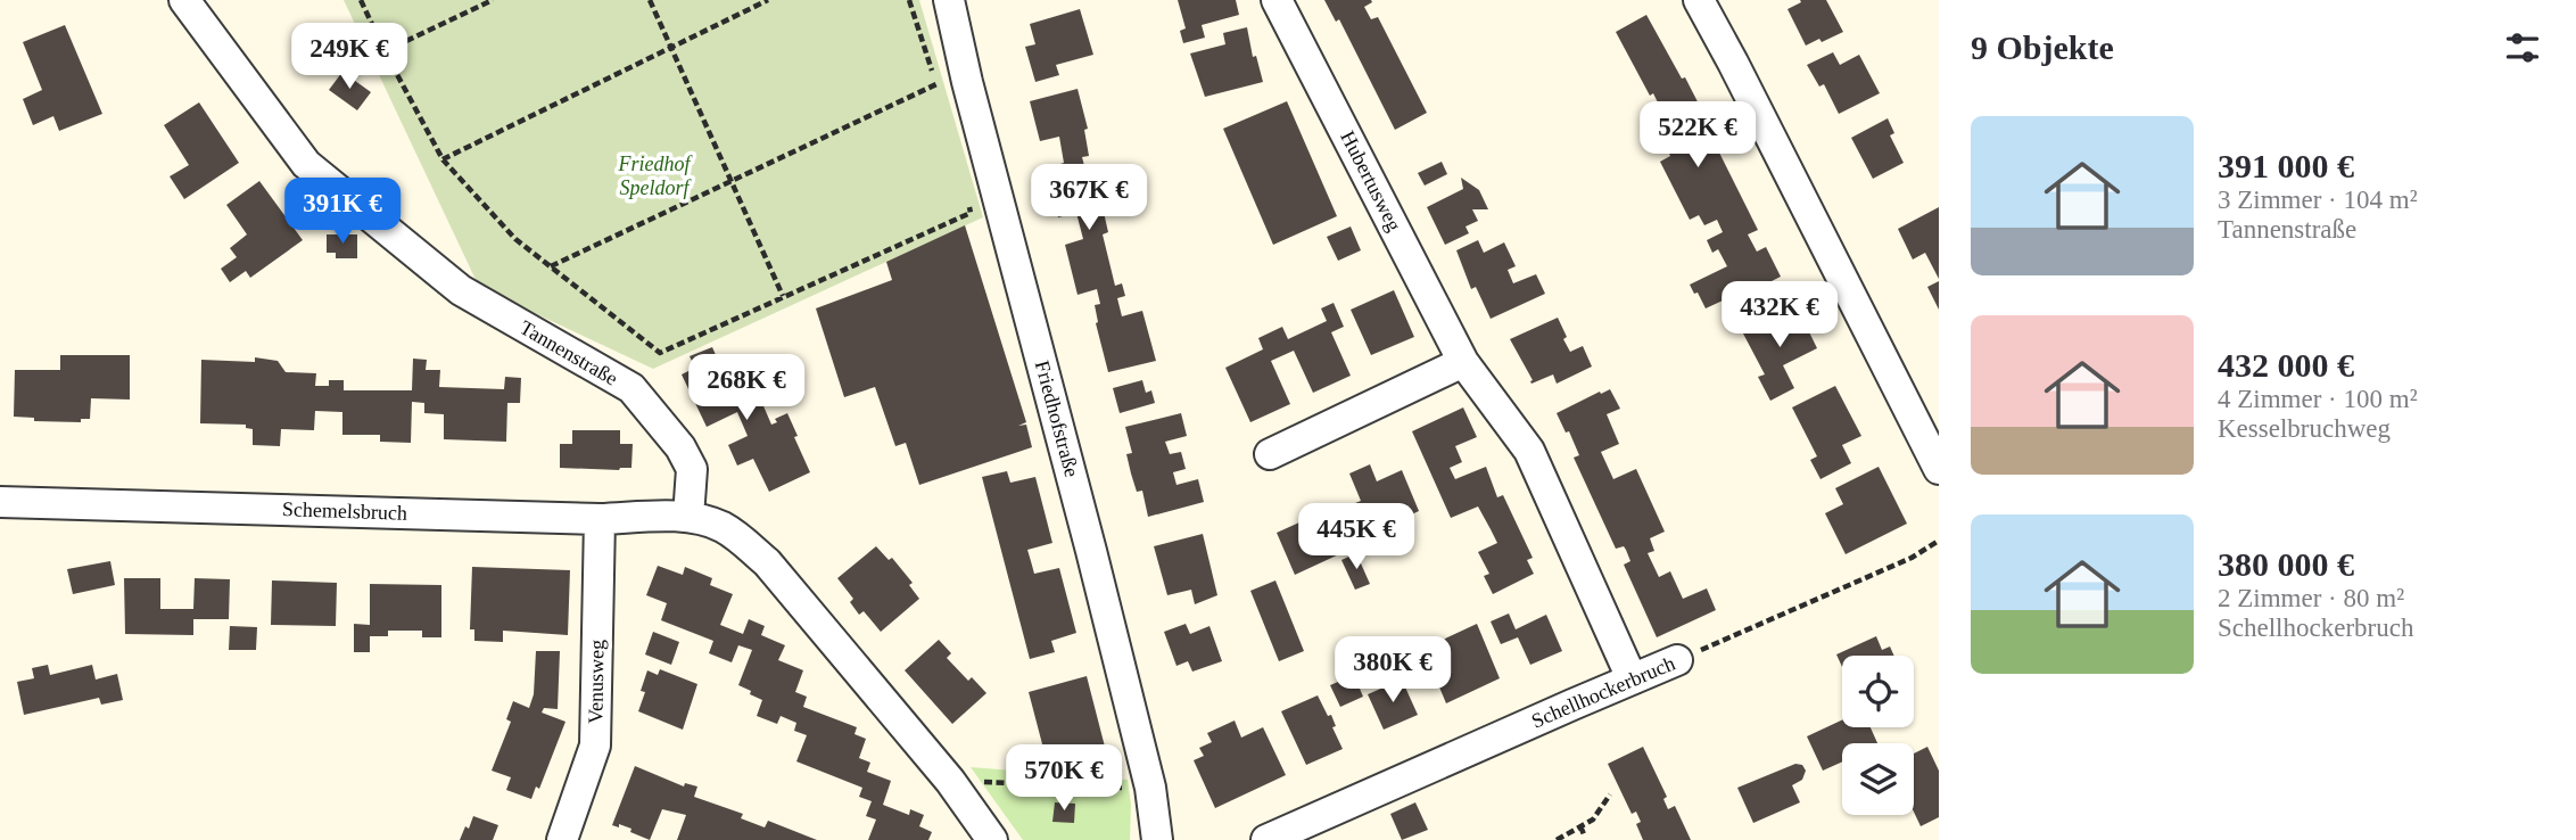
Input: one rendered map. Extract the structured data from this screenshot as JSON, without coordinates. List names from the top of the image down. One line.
{"streets":{"street":["Hubertusweg","Tannenstraße","Friedhofstraße","Schemelsbruch","Venusweg","Schellhockerbruch"]},"crossings":[["Hubertusweg","Schellhockerbruch"],["Tannenstraße","Schemelsbruch"],["Schemelsbruch","Venusweg"]],"parks":["Friedhof Speldorf"],"page":{"heading":"9 Objekte","price":["249K €","522K €","367K €","391K €","432K €","268K €","445K €","380K €","570K €"],"list":[{"name":"391 000 €","note":"3 Zimmer · 104 m² · Tannenstraße"},{"name":"432 000 €","note":"4 Zimmer · 100 m² · Kesselbruchweg"},{"name":"380 000 €","note":"2 Zimmer · 80 m² · Schellhockerbruch"}]}}
